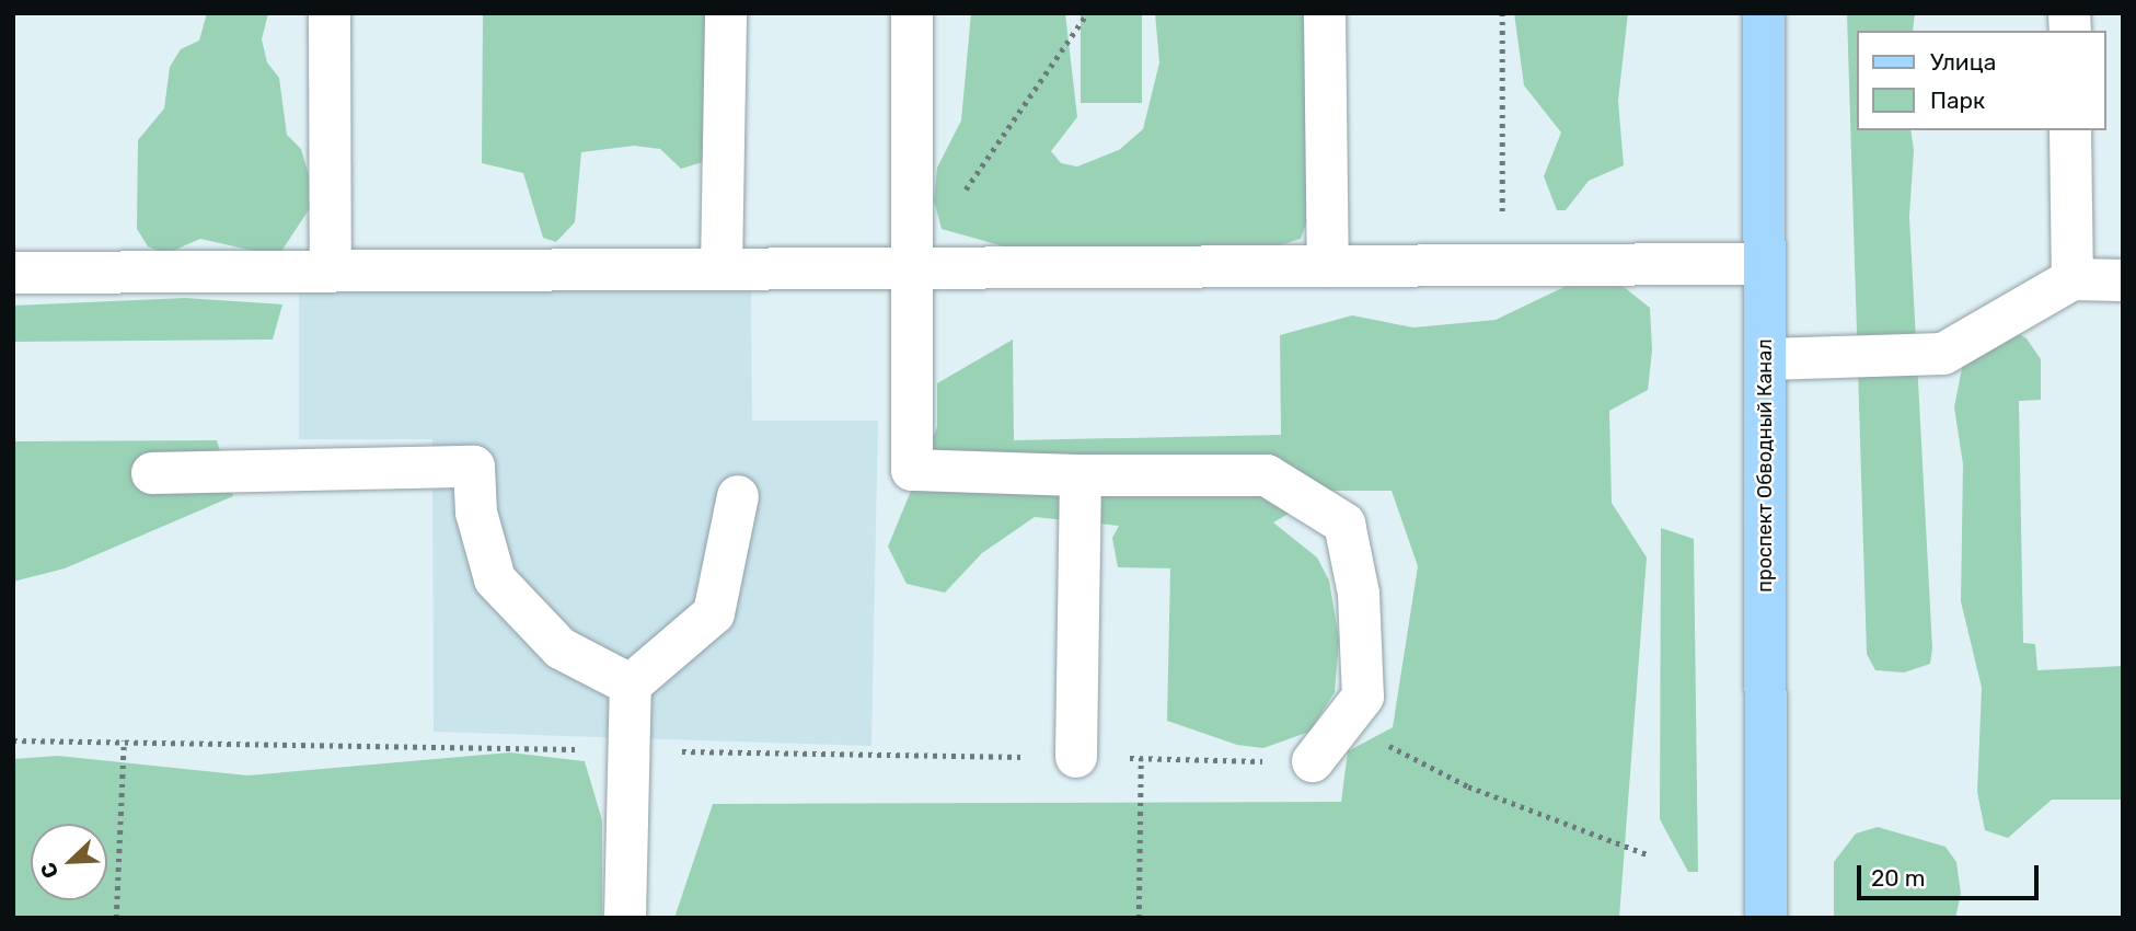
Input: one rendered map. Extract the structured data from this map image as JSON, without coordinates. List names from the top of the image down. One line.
{"streets":{"main road":["проспект Обводный Канал"]},"legend":["Улица","Парк"],"scale_bar":"20 m","north":"bottom left"}
